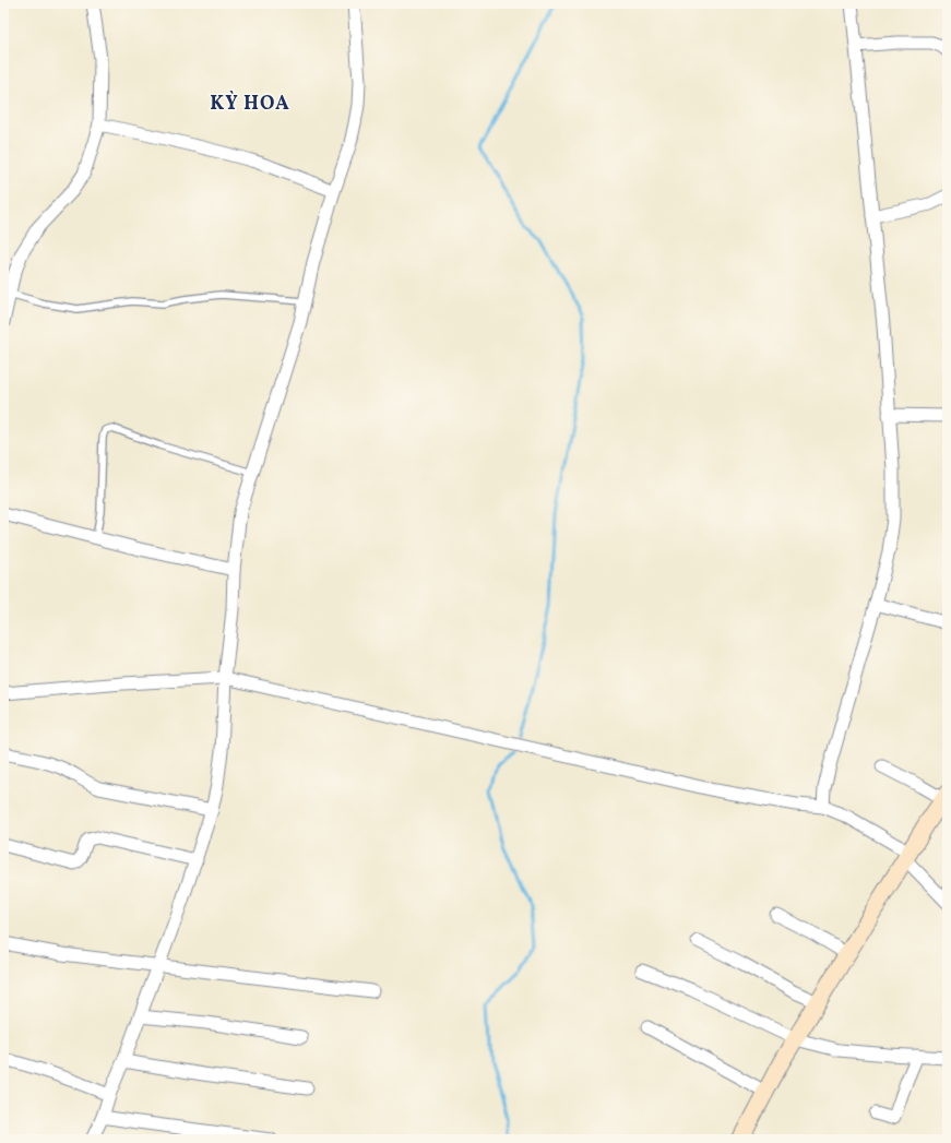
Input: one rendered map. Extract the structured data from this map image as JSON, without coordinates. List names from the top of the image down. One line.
{"districts":["KỲ HOA"]}
